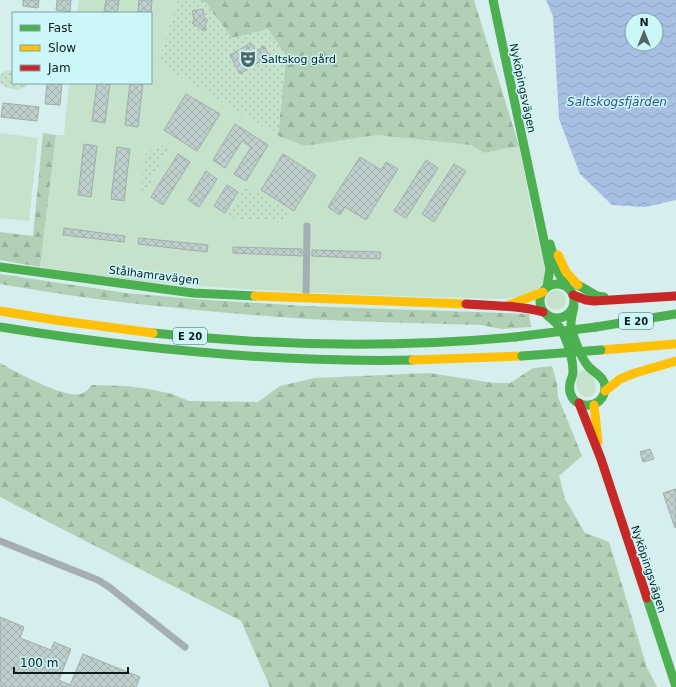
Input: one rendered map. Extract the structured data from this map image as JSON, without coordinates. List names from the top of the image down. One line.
{"streets":{"main road":["Nyköpingsvägen","Stålhamravägen","E 20"]},"crossings":[["Nyköpingsvägen","Stålhamravägen"]],"water":["Saltskogsfjärden"],"places":{"theatre":["Saltskog gård"]},"legend":["Fast","Slow","Jam"],"scale_bar":"100 m","north":"top"}
